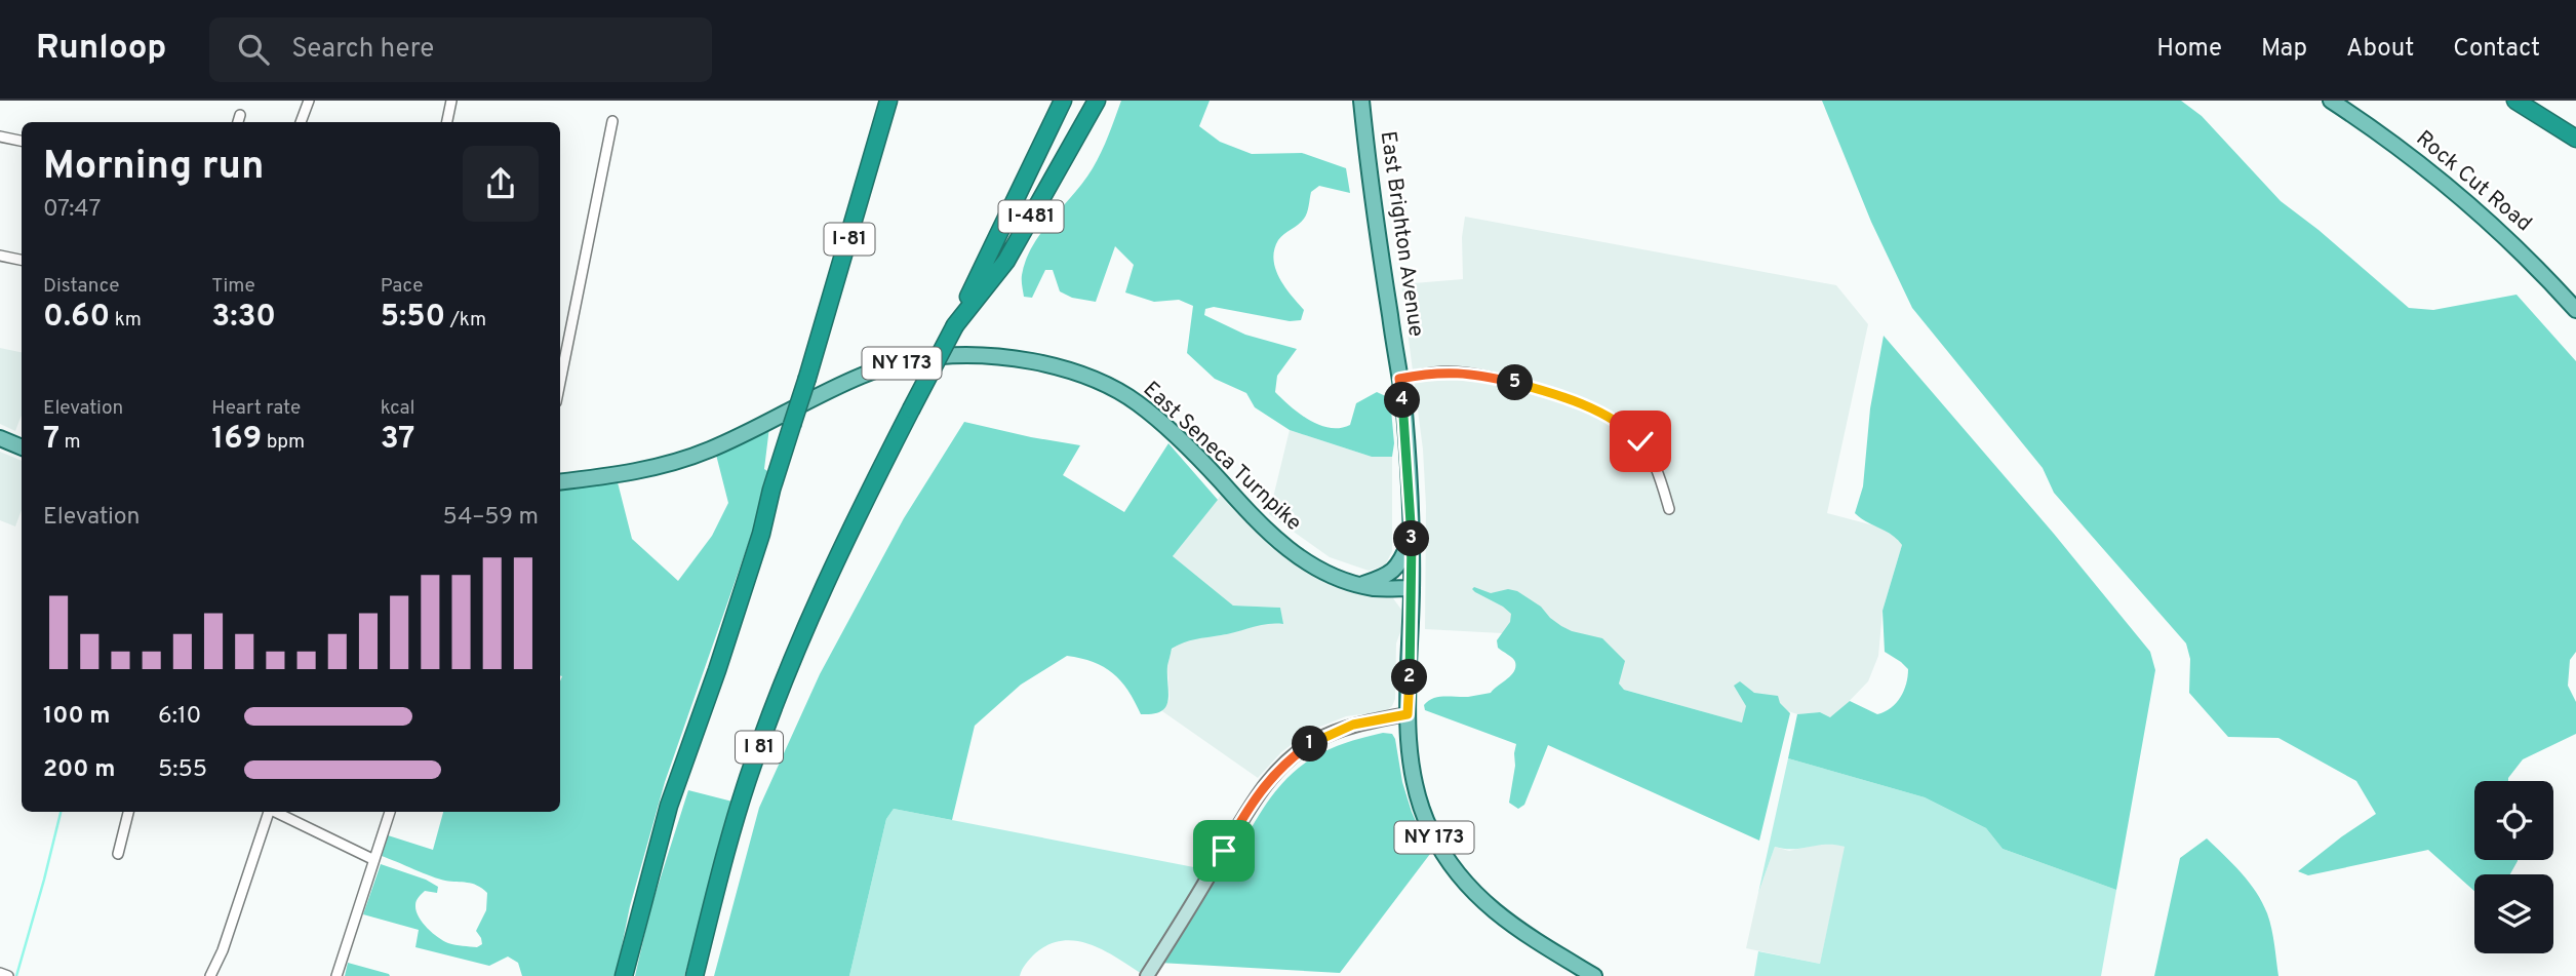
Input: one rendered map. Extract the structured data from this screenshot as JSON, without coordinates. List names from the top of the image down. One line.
{"streets":{"highway":["I-481","I-81","I 81"],"main road":["Rock Cut Road","East Brighton Avenue","NY 173","East Seneca Turnpike"]},"crossings":[["I-481","I 81"],["East Brighton Avenue","NY 173"],["East Brighton Avenue","East Seneca Turnpike"],["NY 173","East Seneca Turnpike"]],"page":{"header":"Runloop","search":"Search here","nav":["Home","Map","About","Contact"],"heading":["Morning run","07:47"],"stats":[["Distance","0.60 km"],["Time","3:30"],["Pace","5:50 /km"],["Elevation","7 m"],["Heart rate","169 bpm"],["kcal","37"]],"pins":["5","4","3","2","1"],"chart":["Elevation","54–59 m"],"list":[{"name":"100 m","note":"6:10"},{"name":"200 m","note":"5:55"}]}}
